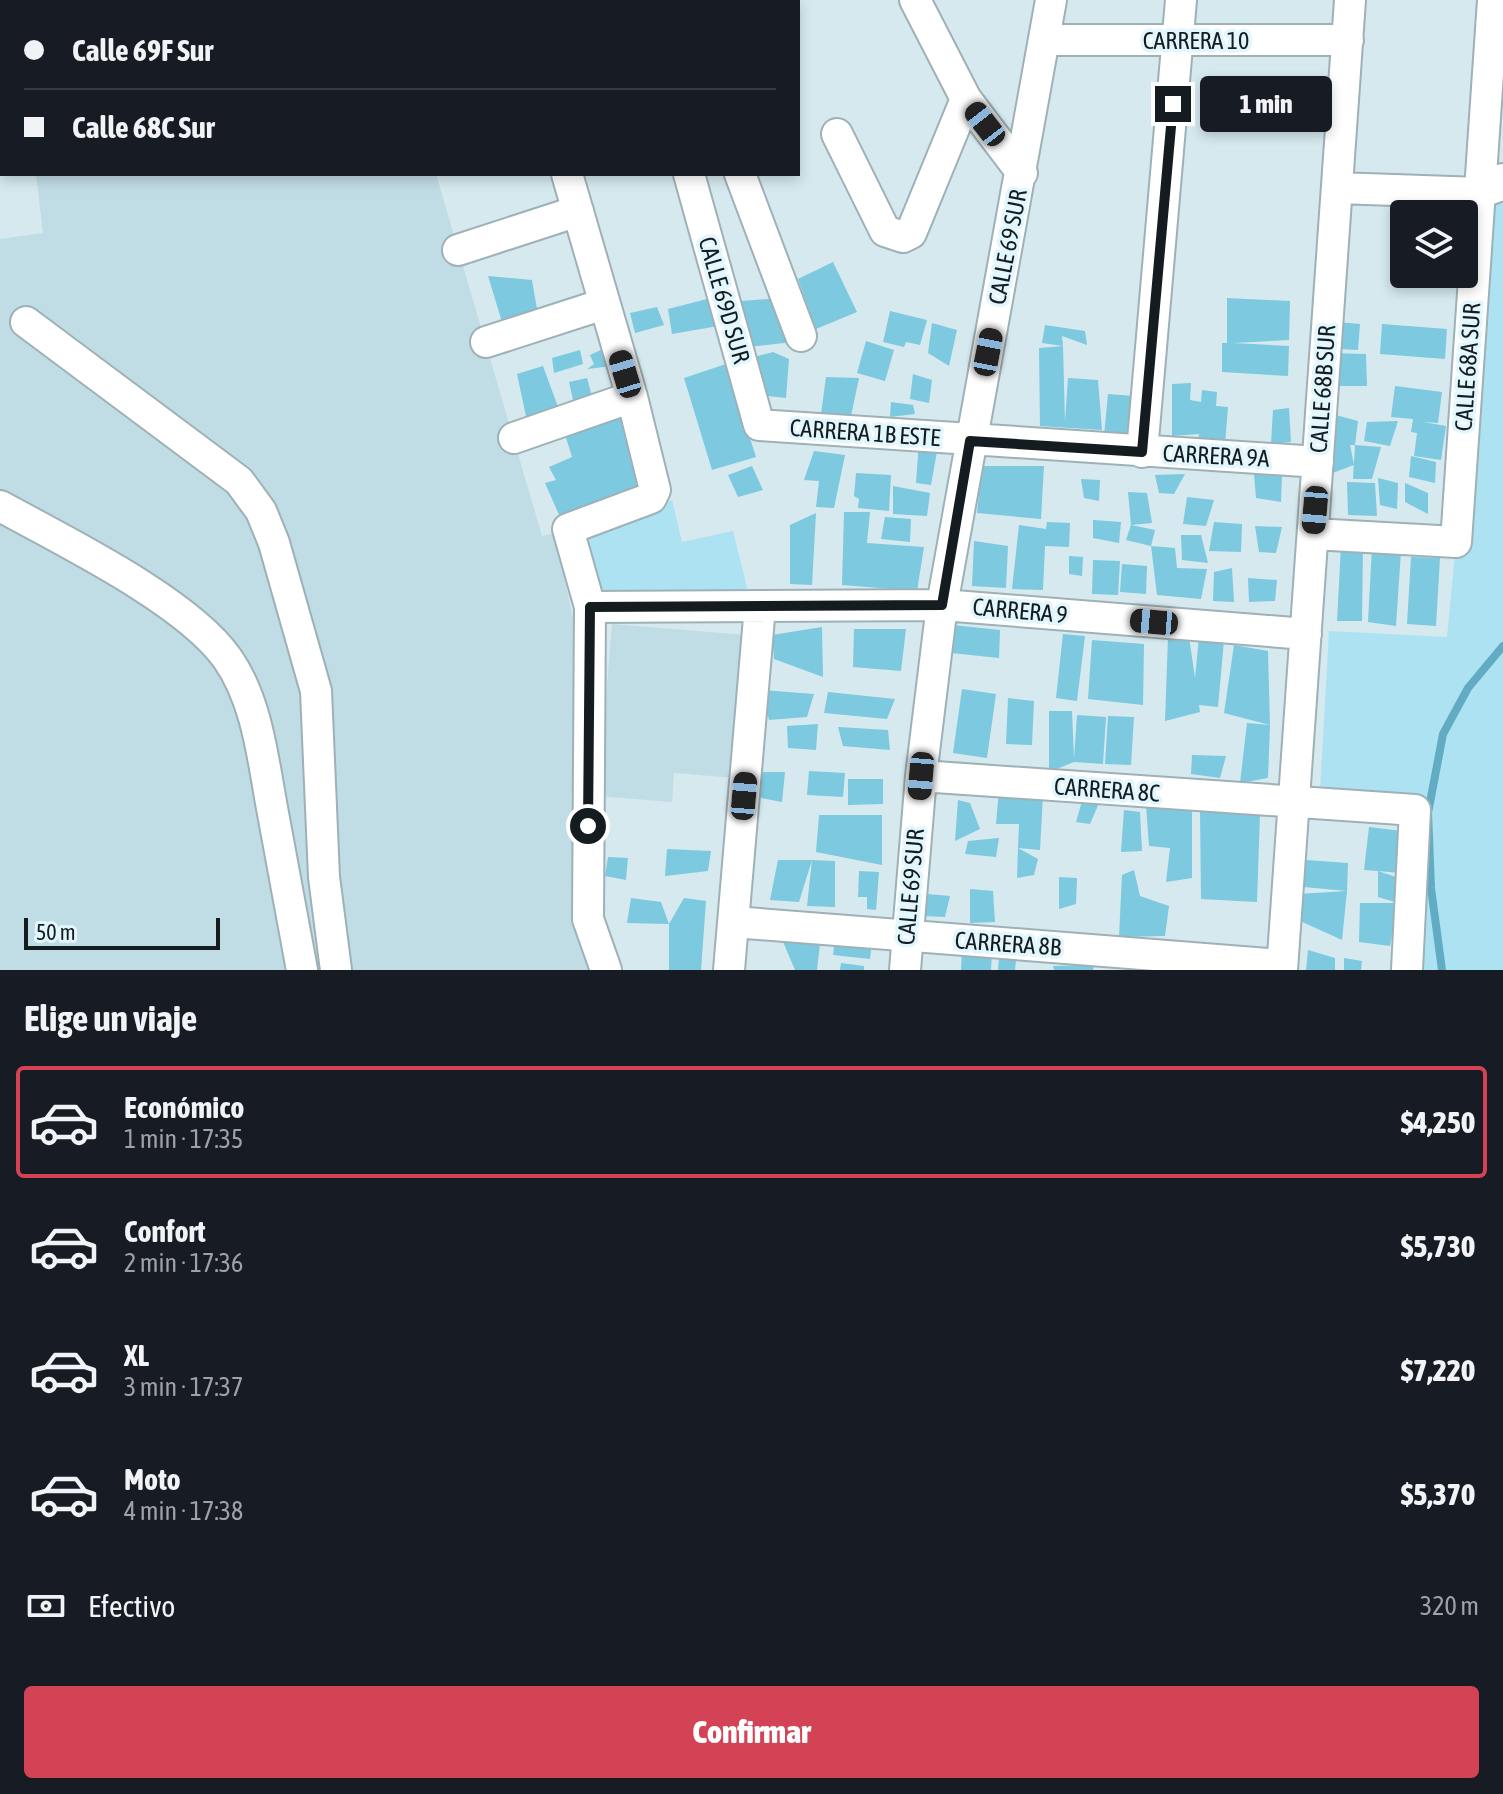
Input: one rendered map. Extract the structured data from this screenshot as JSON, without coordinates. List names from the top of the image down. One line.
{"streets":{"street":["CARRERA 10","CALLE 69 SUR","CALLE 69D SUR","CALLE 68A SUR","CALLE 68B SUR","CARRERA 1B ESTE","CARRERA 9A","CARRERA 9","CARRERA 8C","CARRERA 8B"]},"crossings":[["CARRERA 10","CALLE 69 SUR"],["CARRERA 10","CALLE 68B SUR"],["CALLE 69 SUR","CARRERA 1B ESTE"],["CALLE 69 SUR","CARRERA 9A"],["CALLE 69 SUR","CARRERA 9"],["CALLE 69 SUR","CARRERA 8C"],["CALLE 69 SUR","CARRERA 8B"],["CALLE 69D SUR","CARRERA 1B ESTE"],["CALLE 68A SUR","CALLE 68B SUR"],["CALLE 68B SUR","CARRERA 9A"],["CALLE 68B SUR","CARRERA 9"],["CALLE 68B SUR","CARRERA 8C"],["CALLE 68B SUR","CARRERA 8B"],["CARRERA 1B ESTE","CARRERA 9A"]],"scale_bar":"50 m","page":{"banner":["Calle 69F Sur","Calle 68C Sur"],"bubble":"1 min","scale":"50 m","heading":"Elige un viaje","list":[{"name":"Económico","note":"1 min · 17:35","value":"$4,250"},{"name":"Confort","note":"2 min · 17:36","value":"$5,730"},{"name":"XL","note":"3 min · 17:37","value":"$7,220"},{"name":"Moto","note":"4 min · 17:38","value":"$5,370"}],"pay":["Efectivo","320 m"],"buttons":"Confirmar"}}
